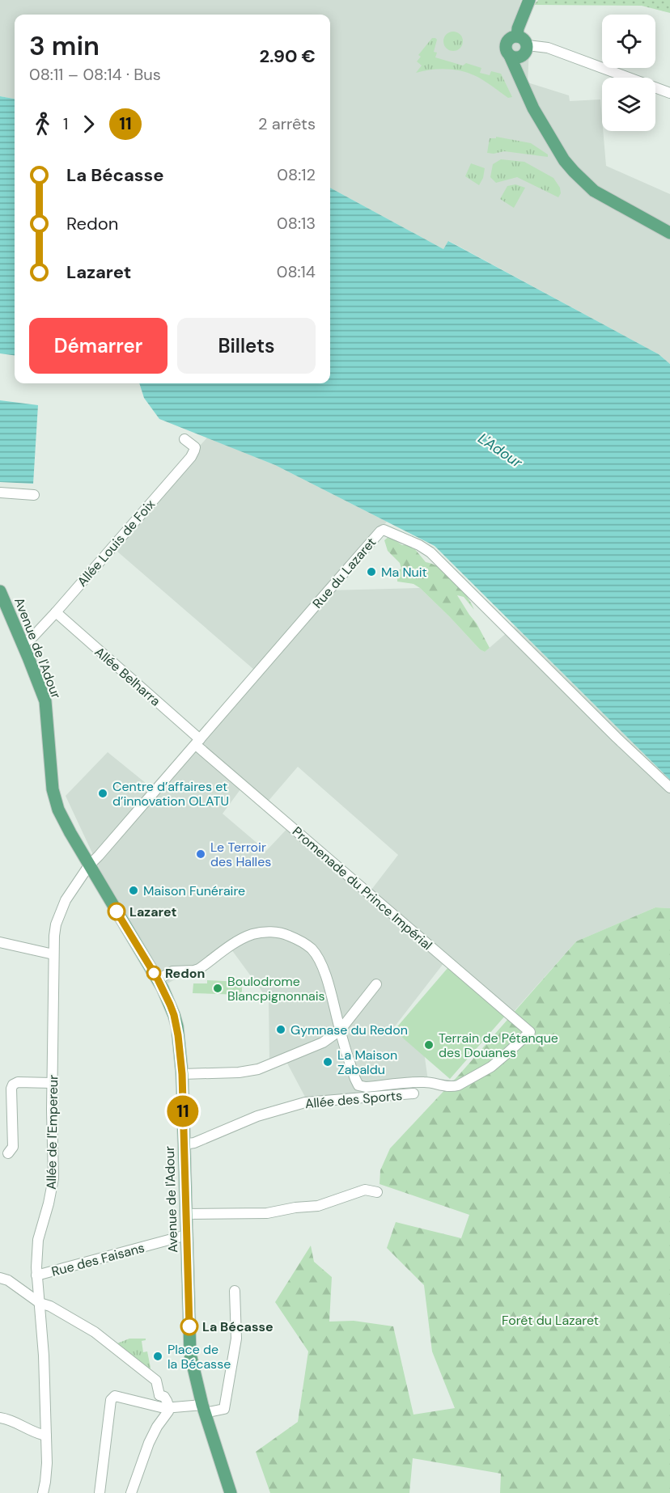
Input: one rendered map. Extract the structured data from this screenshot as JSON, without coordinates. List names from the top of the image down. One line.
{"streets":{"main road":["Avenue de l'Adour"],"street":["Allée Louis de Foix","Rue du Lazaret","Allée Belharra","Promenade du Prince Impérial","Allée des Sports","Allée de l'Empereur","Rue des Faisans"]},"crossings":[["Allée Louis de Foix","Avenue de l'Adour"],["Allée Louis de Foix","Allée Belharra"],["Rue du Lazaret","Avenue de l'Adour"],["Rue du Lazaret","Allée Belharra"],["Rue du Lazaret","Promenade du Prince Impérial"],["Rue du Lazaret","Allée de l'Empereur"],["Avenue de l'Adour","Allée des Sports"],["Avenue de l'Adour","Allée de l'Empereur"],["Avenue de l'Adour","Rue des Faisans"],["Allée Belharra","Promenade du Prince Impérial"],["Allée de l'Empereur","Rue des Faisans"]],"water":["L'Adour"],"parks":["Forêt du Lazaret"],"places":["Ma Nuit","Centre d’affaires et d’innovation OLATU","Le Terroir des Halles","Maison Funéraire","Lazaret","Redon","Boulodrome Blancpignonnais","Gymnase du Redon","Terrain de Pétanque des Douanes","La Maison Zabaldu","La Bécasse","Place de la Bécasse"],"lines":["bus line 11"],"page":{"on_map":"11","heading":["3 min","08:11 – 08:14 · Bus","2.90 €"],"legs":["1","11","2 arrêts"],"list":[{"name":"La Bécasse","value":"08:12"},{"name":"Redon","value":"08:13"},{"name":"Lazaret","value":"08:14"}],"buttons":["Démarrer","Billets"]}}
